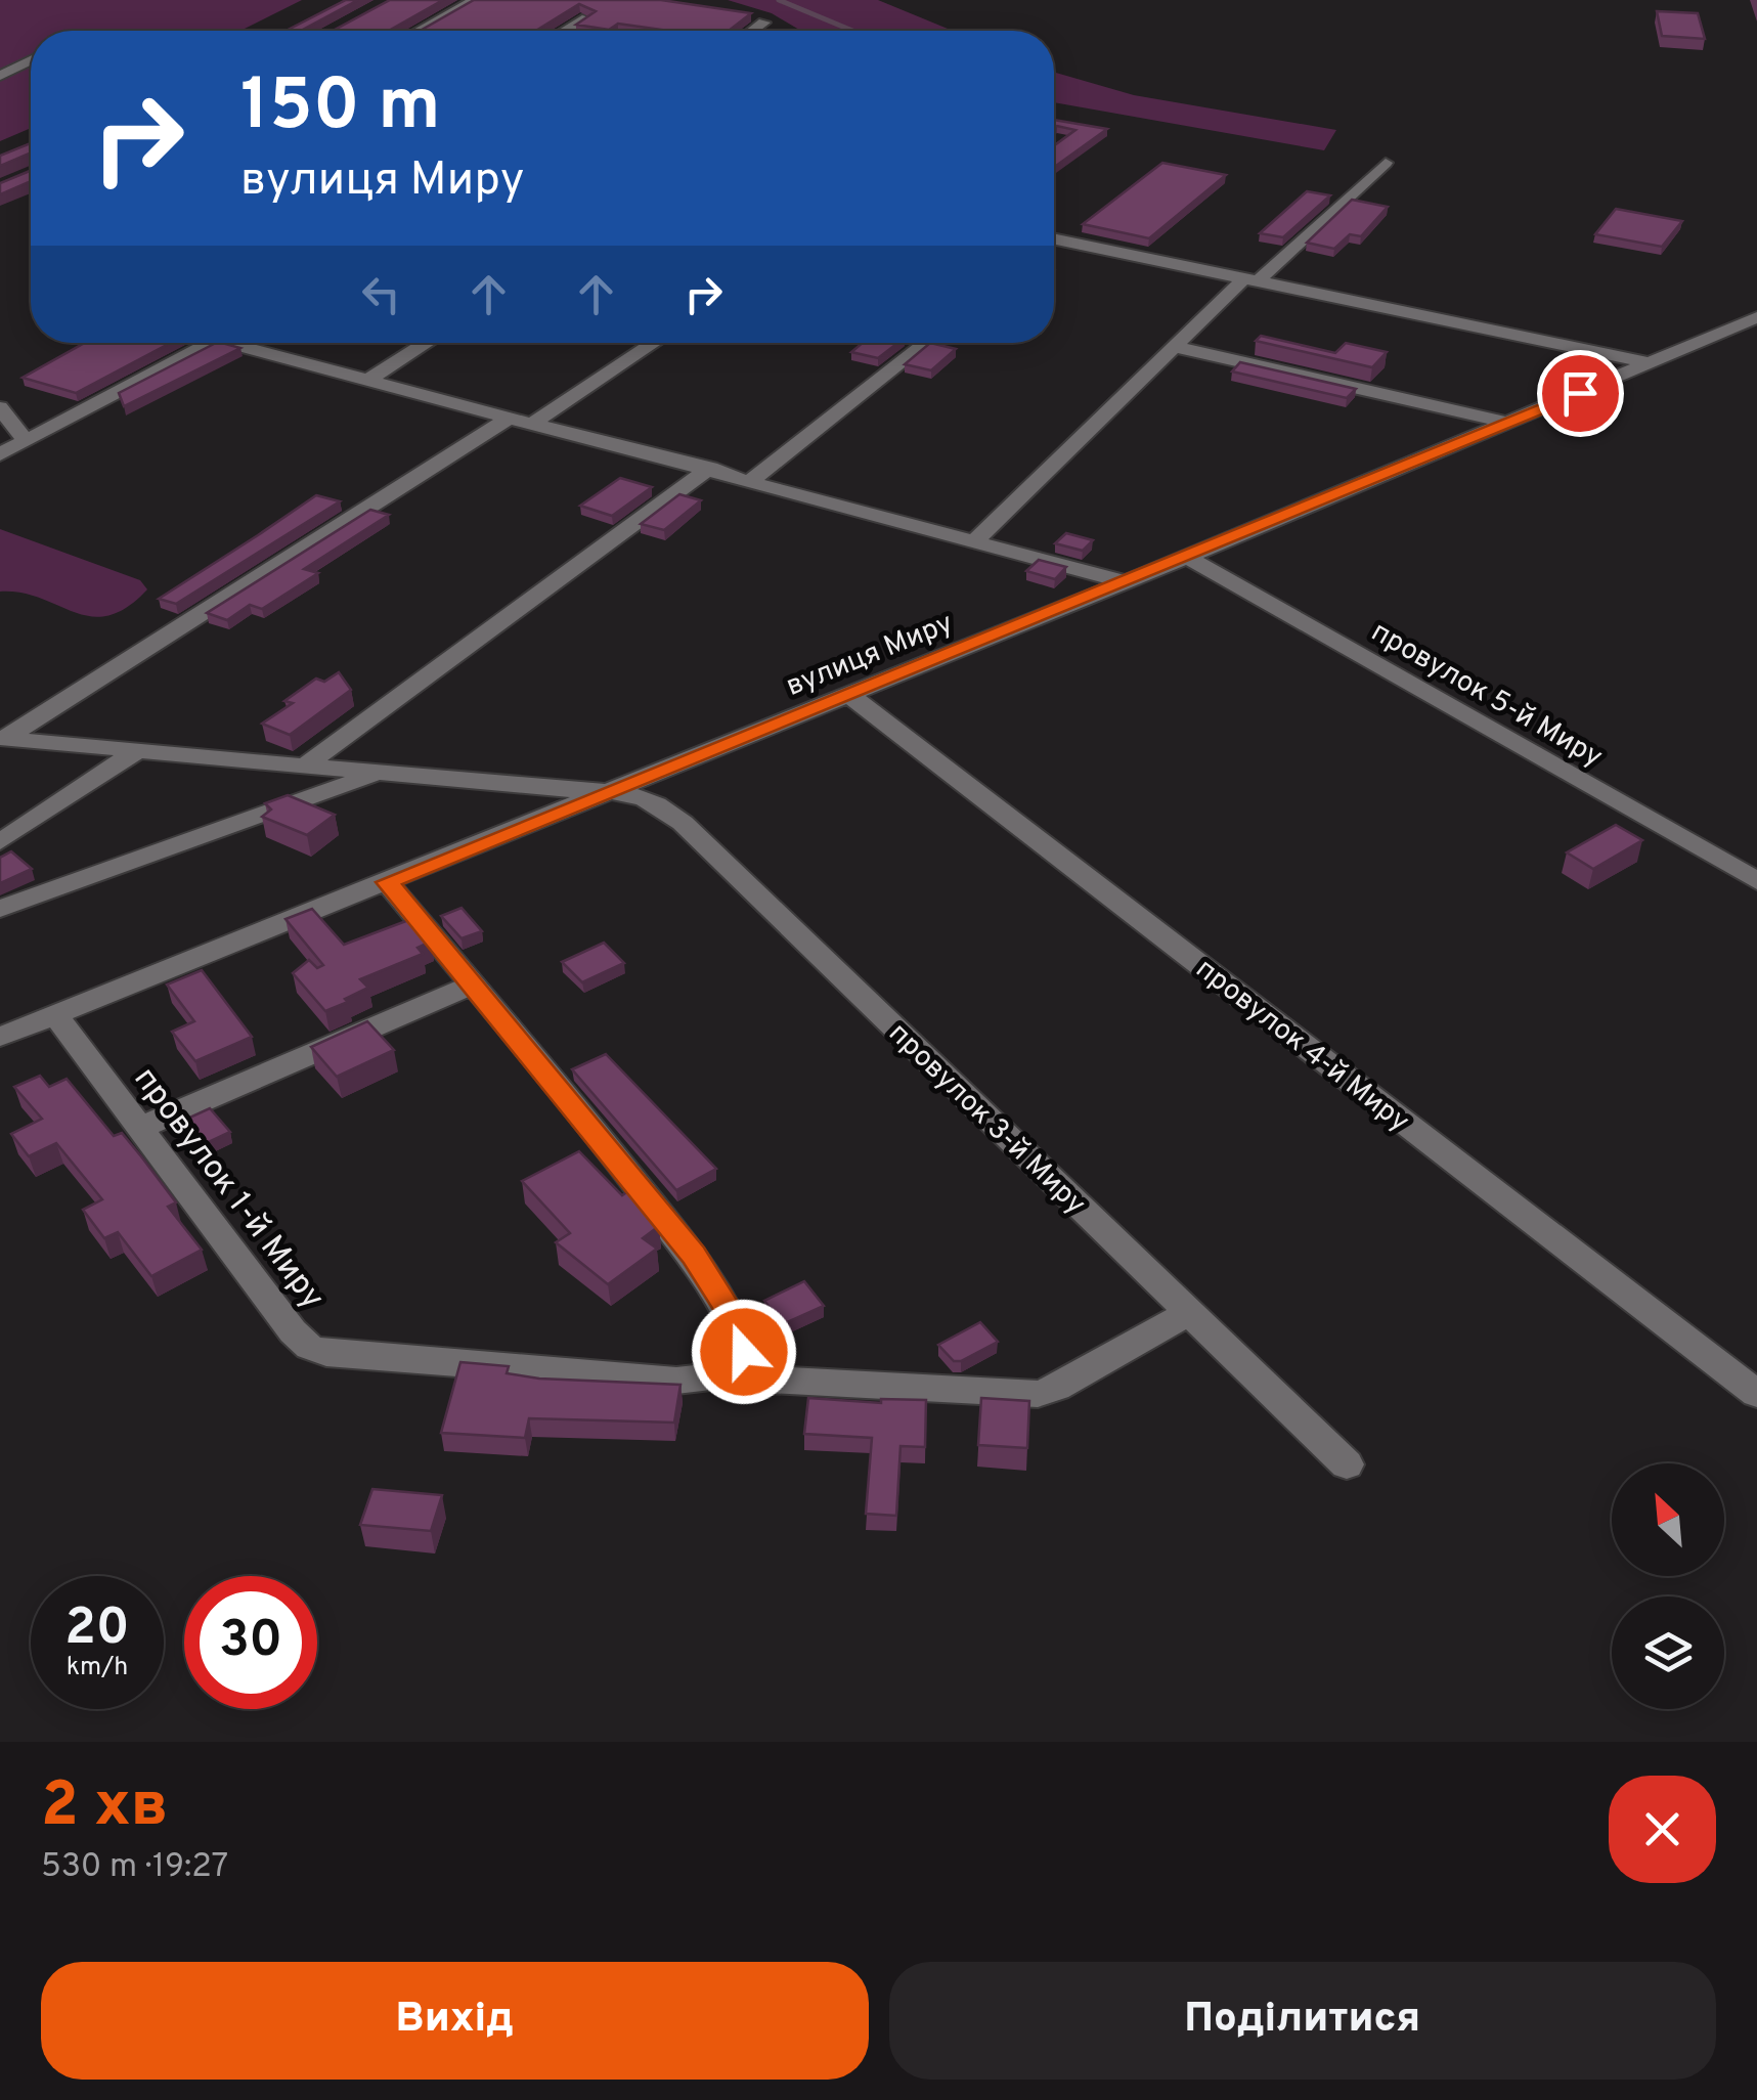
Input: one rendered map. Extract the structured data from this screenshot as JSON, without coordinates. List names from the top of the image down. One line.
{"streets":{"street":["вулиця Миру","провулок 5-й Миру","провулок 4-й Миру","провулок 3-й Миру","провулок 1-й Миру"]},"crossings":[["вулиця Миру","провулок 5-й Миру"],["вулиця Миру","провулок 4-й Миру"],["вулиця Миру","провулок 3-й Миру"],["вулиця Миру","провулок 1-й Миру"],["провулок 3-й Миру","провулок 1-й Миру"]],"north":"top left","page":{"turn":["150 m","вулиця Миру"],"speed":"20 km/h","limit":"30","heading":["2 хв","530 m · 19:27"],"buttons":["Вихід","Поділитися"]}}
